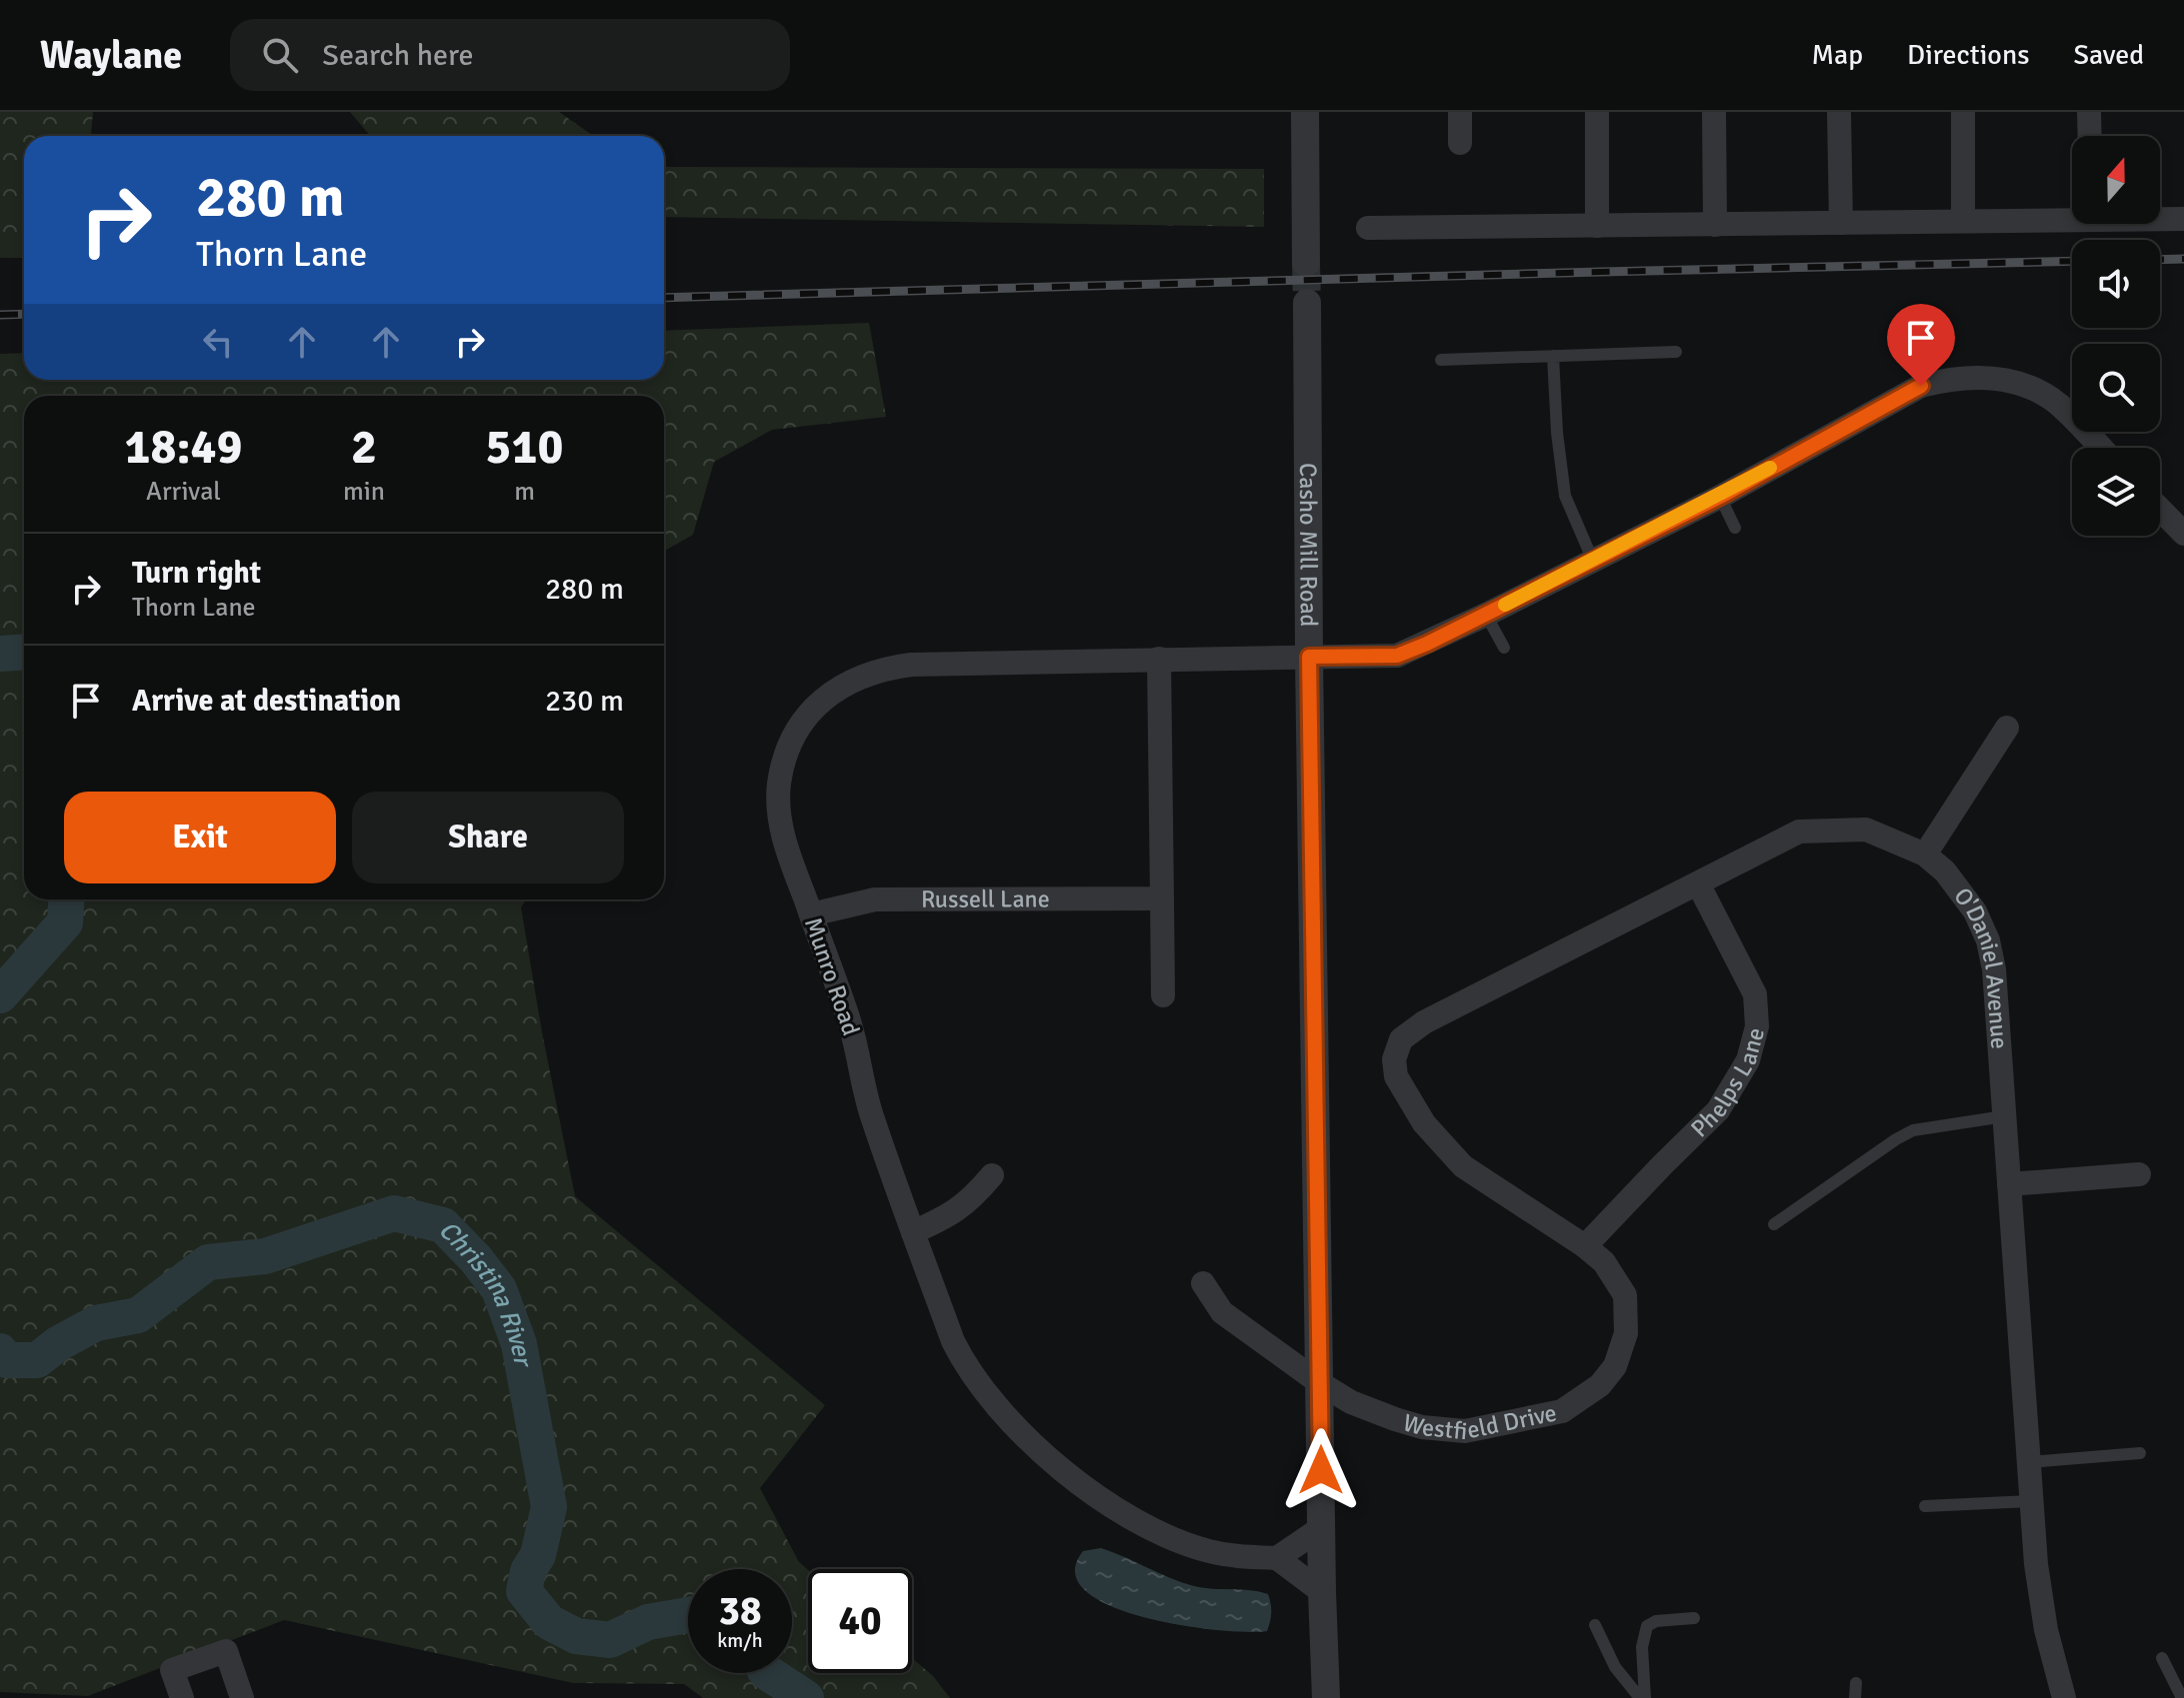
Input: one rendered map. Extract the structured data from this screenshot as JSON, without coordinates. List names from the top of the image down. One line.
{"streets":{"street":["Casho Mill Road","Russell Lane","O'Daniel Avenue","Munro Road","Phelps Lane","Westfield Drive"]},"crossings":[["Casho Mill Road","Munro Road"],["Casho Mill Road","Westfield Drive"],["Russell Lane","Munro Road"],["O'Daniel Avenue","Phelps Lane"],["O'Daniel Avenue","Westfield Drive"],["Phelps Lane","Westfield Drive"]],"water":["Christina River"],"north":"top","page":{"header":"Waylane","search":"Search here","nav":["Map","Directions","Saved"],"turn":["280 m","Thorn Lane"],"eta":["18:49","Arrival","2","min","510","m"],"list":[{"name":"Turn right","note":"Thorn Lane","value":"280 m"},{"name":"Arrive at destination","value":"230 m"}],"buttons":["Exit","Share"],"speed":"38 km/h","limit":"40"}}
